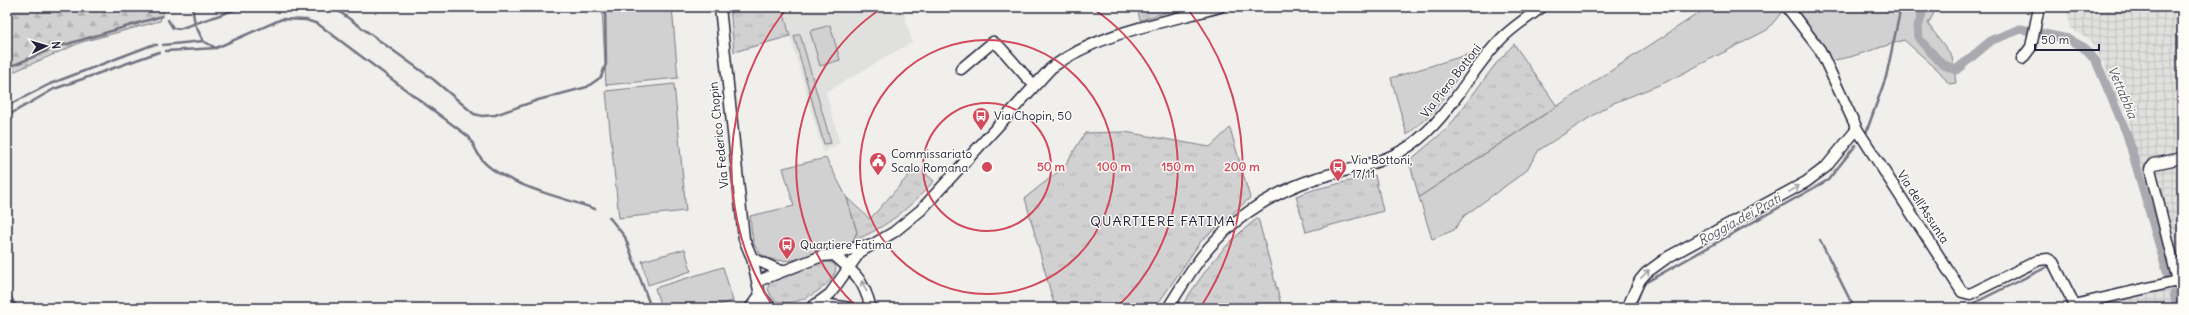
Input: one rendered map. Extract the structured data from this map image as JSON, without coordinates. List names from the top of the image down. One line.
{"streets":{"street":["Via Piero Bottoni","Via Federico Chopin","Via dell'Assunta"]},"districts":["QUARTIERE FATIMA"],"water":["Vettabbia","Roggia dei Prati"],"places":{"bus stop":["Via Chopin, 50","Via Bottoni, 17/11","Quartiere Fatima"],"public building":["Commissariato Scalo Romana"]},"scale_bar":"50 m","north":"right","rings":["50 m","100 m","150 m","200 m"]}
